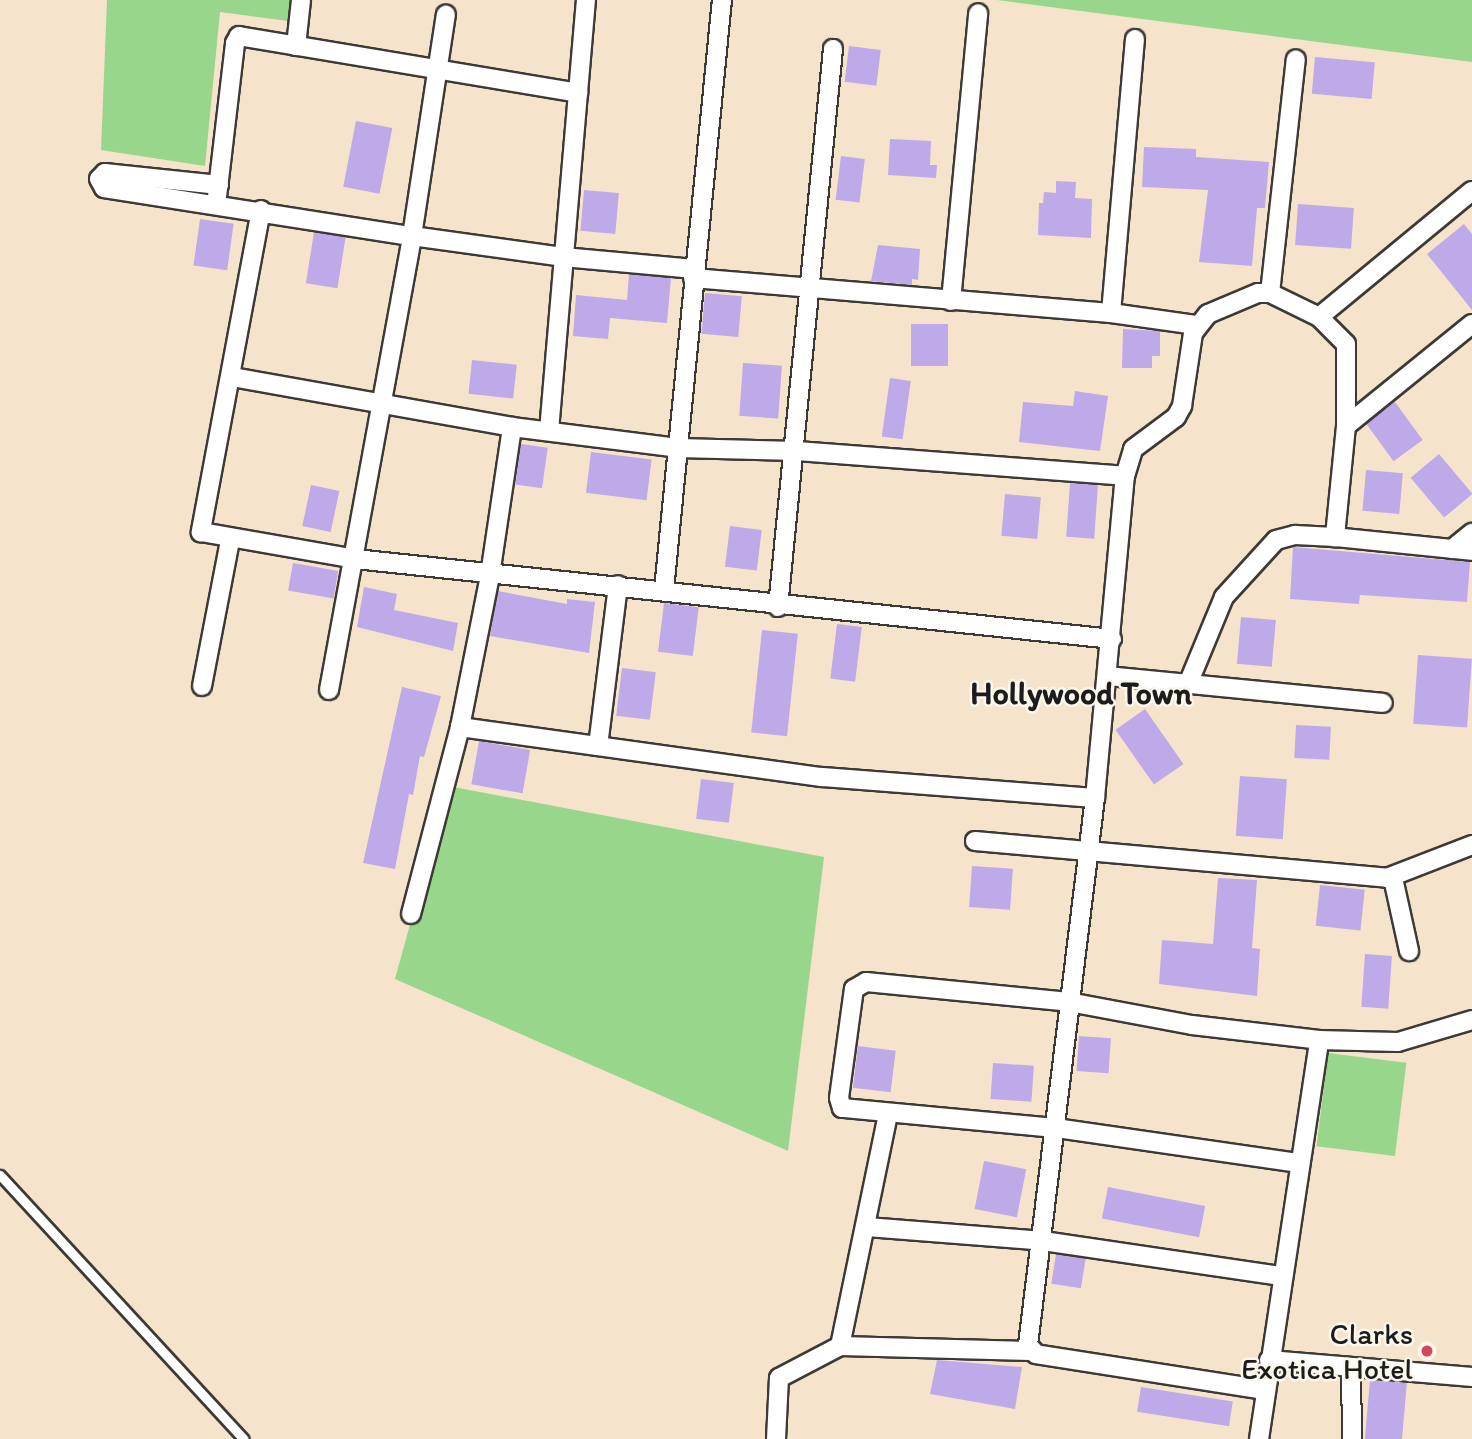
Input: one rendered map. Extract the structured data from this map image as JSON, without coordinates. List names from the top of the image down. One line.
{"districts":["Hollywood Town"],"places":["Clarks Exotica Hotel"]}
